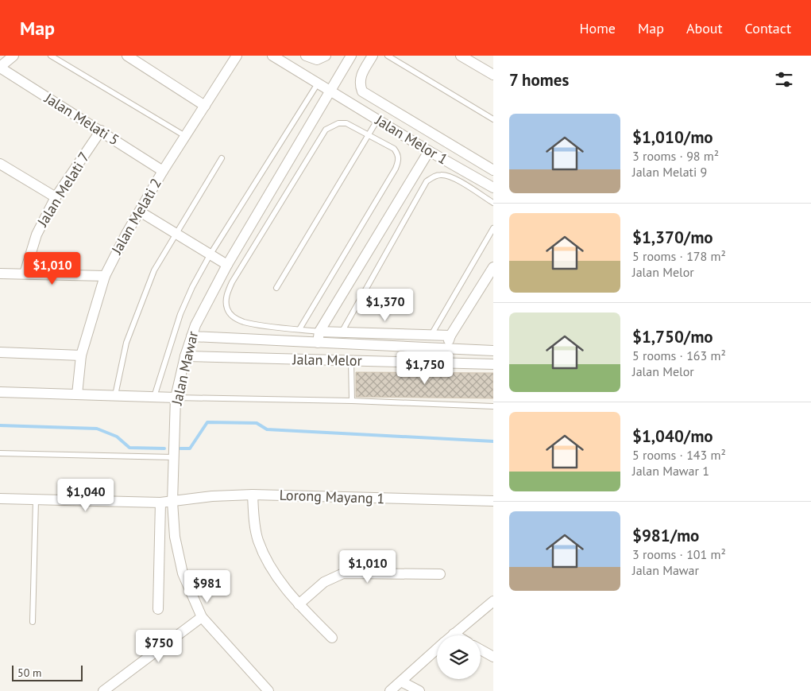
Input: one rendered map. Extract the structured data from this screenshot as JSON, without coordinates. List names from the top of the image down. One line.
{"streets":{"street":["Jalan Melati 5","Jalan Melor 1","Jalan Melati 7","Jalan Melati 2","Jalan Melor","Jalan Mawar","Lorong Mayang 1"]},"crossings":[["Jalan Melati 5","Jalan Melati 7"],["Jalan Melati 5","Jalan Melati 2"],["Jalan Melor 1","Jalan Mawar"],["Jalan Melor","Jalan Mawar"],["Jalan Mawar","Lorong Mayang 1"]],"scale_bar":"50 m","page":{"header":"Map","nav":["Home","Map","About","Contact"],"heading":"7 homes","list":[{"name":"$1,010/mo","note":"3 rooms · 98 m² · Jalan Melati 9"},{"name":"$1,370/mo","note":"5 rooms · 178 m² · Jalan Melor"},{"name":"$1,750/mo","note":"5 rooms · 163 m² · Jalan Melor"},{"name":"$1,040/mo","note":"5 rooms · 143 m² · Jalan Mawar 1"},{"name":"$981/mo","note":"3 rooms · 101 m² · Jalan Mawar"}],"price":["$1,010","$1,370","$1,750","$1,040","$1,010","$981","$750"],"scale":"50 m"}}
